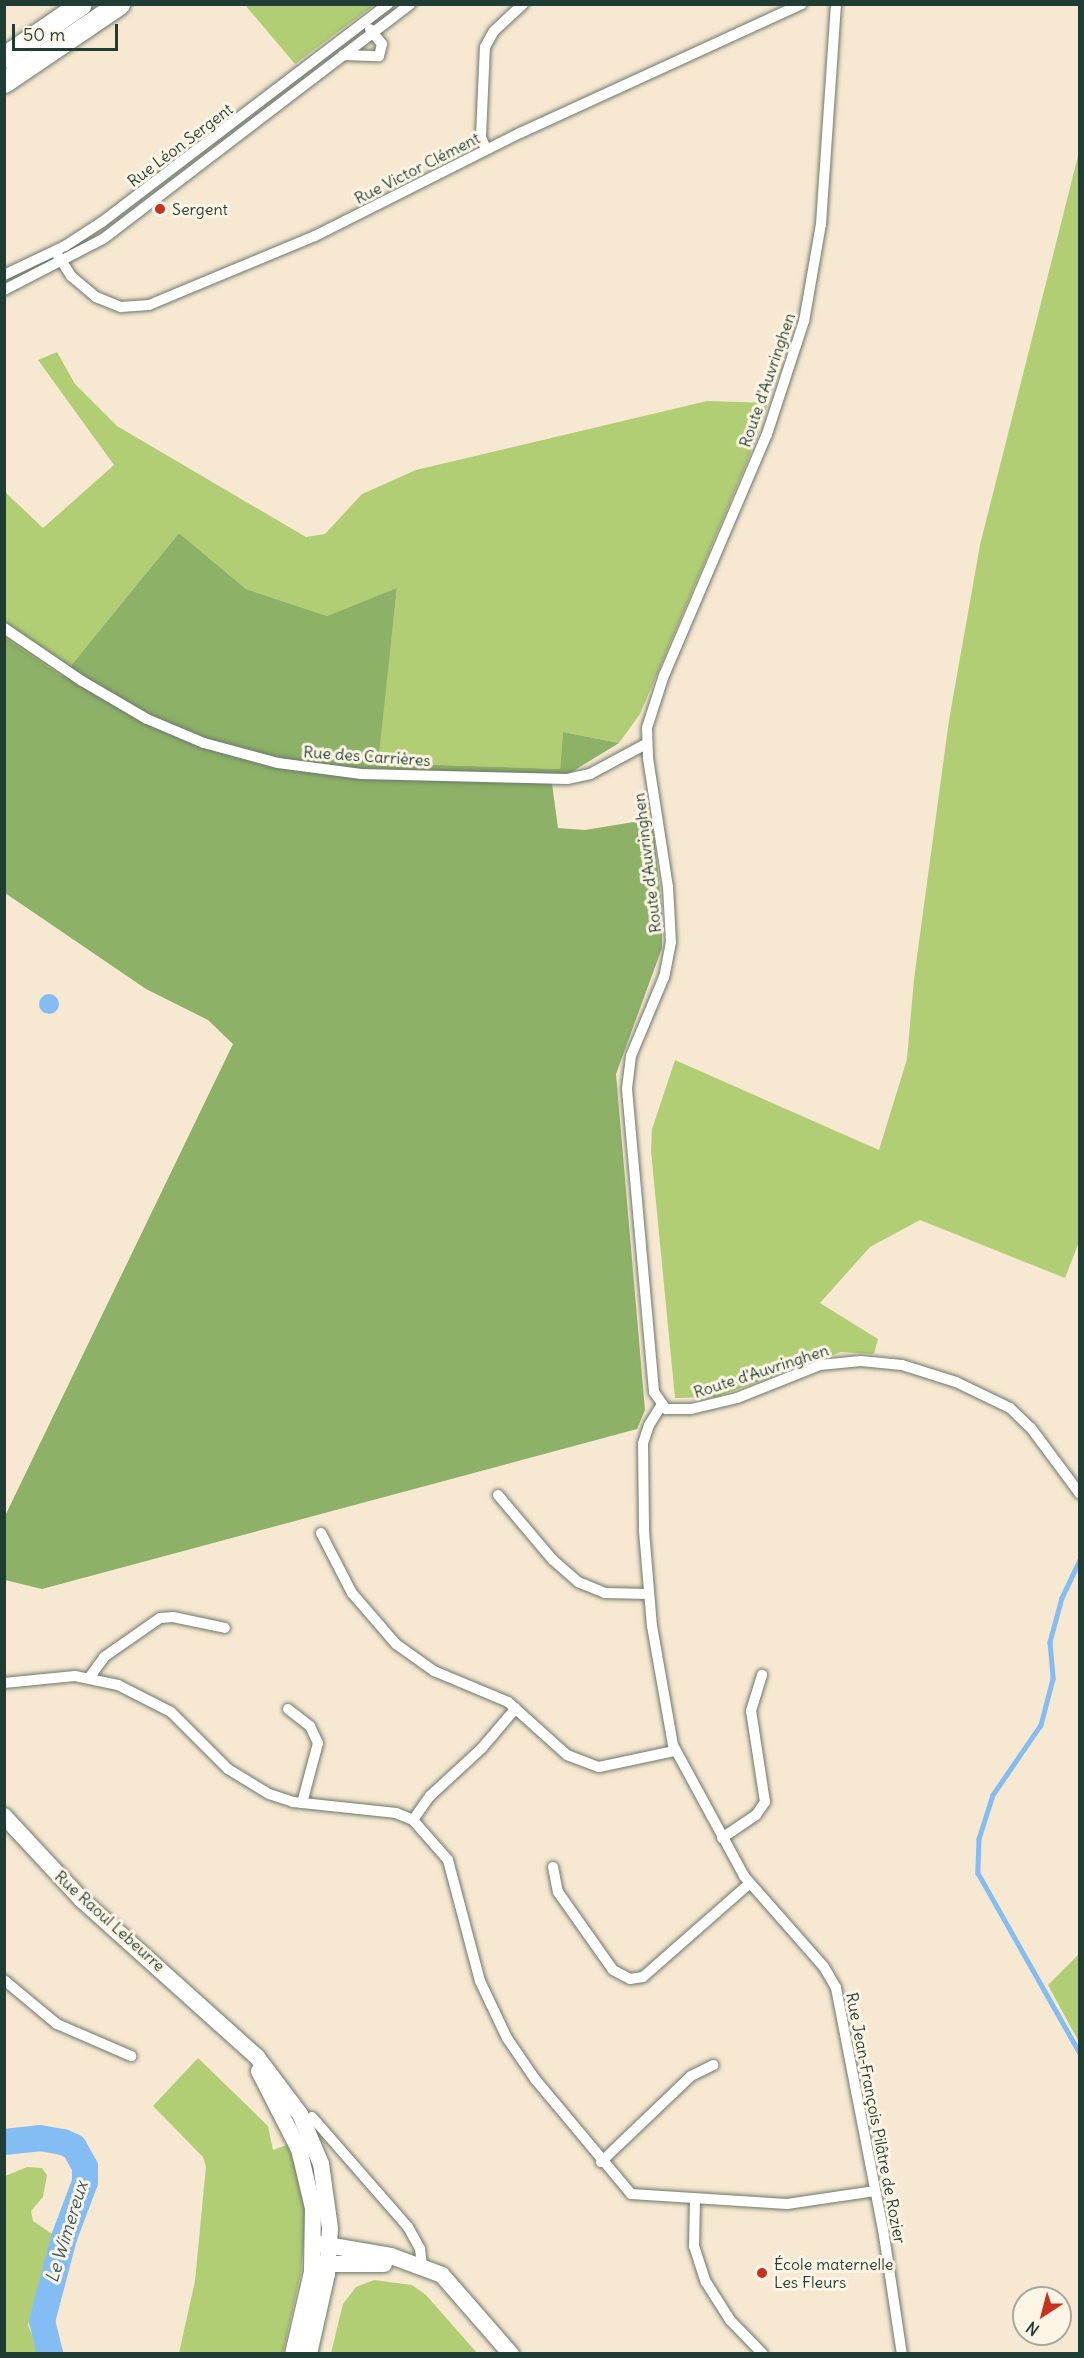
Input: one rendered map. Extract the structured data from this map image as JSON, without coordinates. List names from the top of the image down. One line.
{"streets":{"street":["Rue Léon Sergent","Rue Victor Clément","Route d'Auvringhen","Rue des Carrières","Rue Raoul Lebeurre","Rue Jean-François Pilâtre de Rozier"]},"crossings":[["Rue Léon Sergent","Rue Victor Clément"],["Route d'Auvringhen","Rue des Carrières"],["Route d'Auvringhen","Rue Jean-François Pilâtre de Rozier"]],"water":["Le Wimereux"],"places":["Sergent","École maternelle Les Fleurs"],"scale_bar":"50 m","north":"bottom left"}
